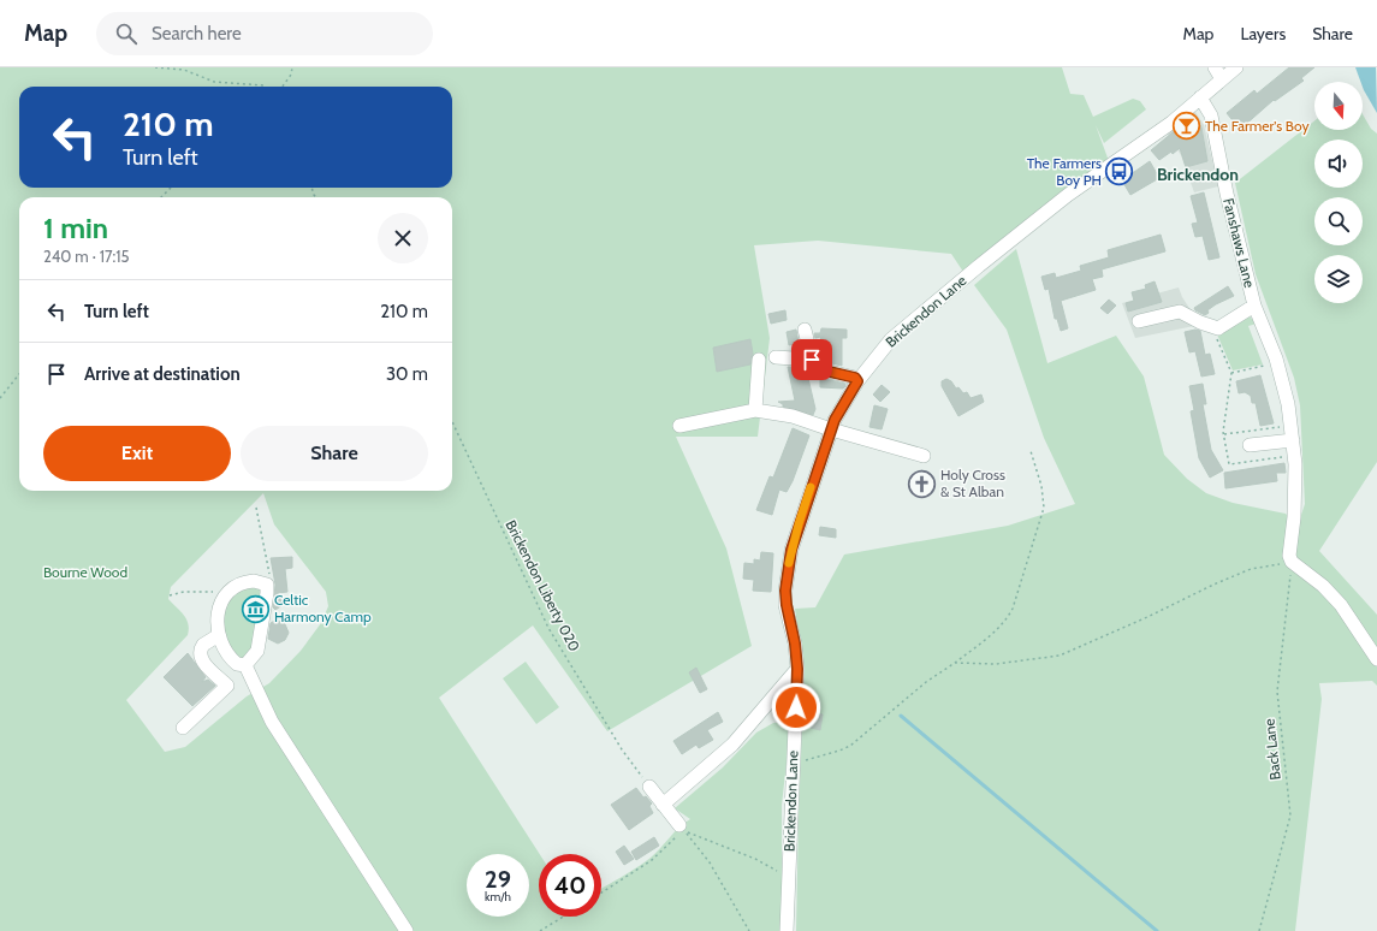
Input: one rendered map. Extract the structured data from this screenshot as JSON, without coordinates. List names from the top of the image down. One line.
{"streets":{"street":["Fanshaws Lane","Brickendon Lane"],"path":["Brickendon Liberty 020","Back Lane"]},"crossings":[["Fanshaws Lane","Brickendon Lane"],["Fanshaws Lane","Back Lane"]],"districts":["Brickendon"],"parks":["Bourne Wood"],"places":{"bar":["The Farmer's Boy"],"bus stop":["The Farmers Boy PH"],"church":["Holy Cross & St Alban"],"museum":["Celtic Harmony Camp"]},"north":"bottom","page":{"header":"Map","search":"Search here","nav":["Map","Layers","Share"],"turn":["210 m","Turn left"],"heading":["1 min","240 m · 17:15"],"list":[{"name":"Turn left","value":"210 m"},{"name":"Arrive at destination","value":"30 m"}],"buttons":["Exit","Share"],"speed":"29 km/h","limit":"40"}}
